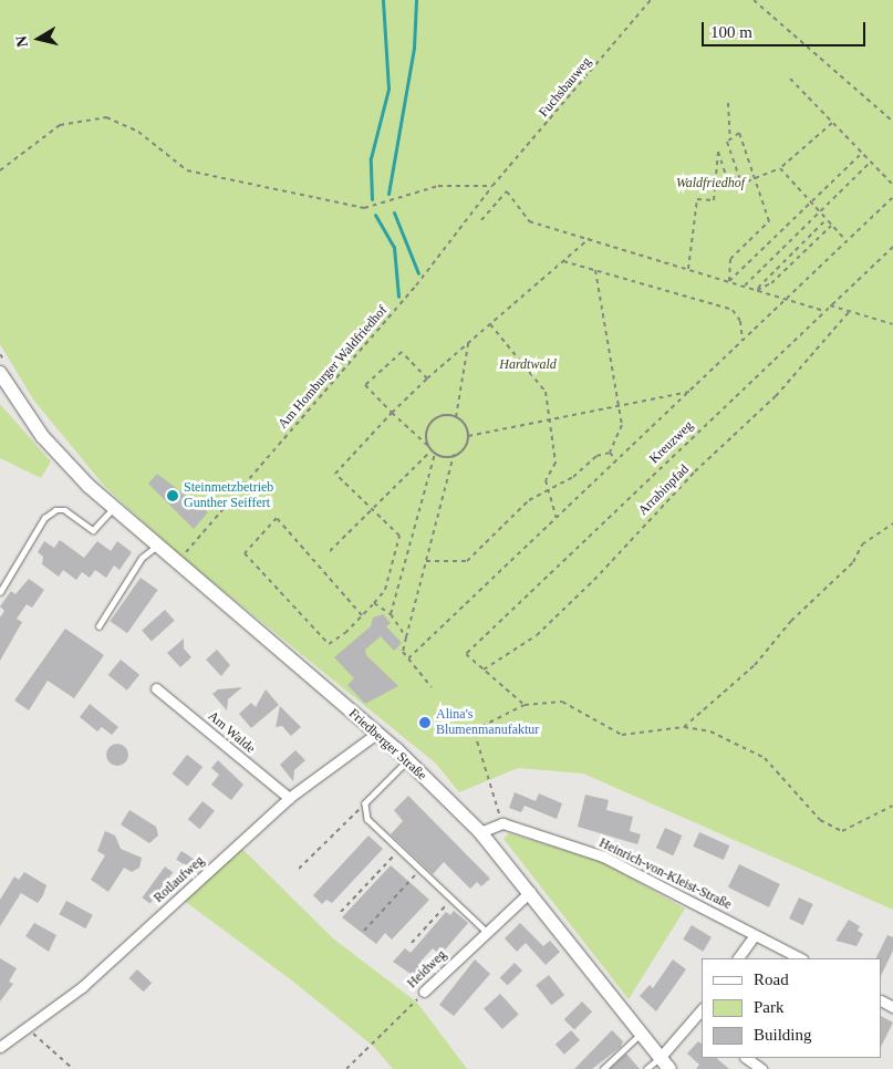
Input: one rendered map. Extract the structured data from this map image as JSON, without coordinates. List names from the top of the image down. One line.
{"streets":{"street":["Am Walde","Friedberger Straße","Heinrich-von-Kleist-Straße","Rotlaufweg","Heidweg"],"path":["Fuchsbauweg","Am Homburger Waldfriedhof","Kreuzweg","Arrabinpfad"]},"crossings":[["Fuchsbauweg","Am Homburger Waldfriedhof"],["Kreuzweg","Arrabinpfad"],["Am Walde","Rotlaufweg"],["Friedberger Straße","Rotlaufweg"],["Friedberger Straße","Heidweg"]],"parks":["Waldfriedhof","Hardtwald"],"places":["Steinmetzbetrieb Gunther Seiffert","Alina's Blumenmanufaktur"],"legend":["Road","Park","Building"],"scale_bar":"100 m","north":"left"}
